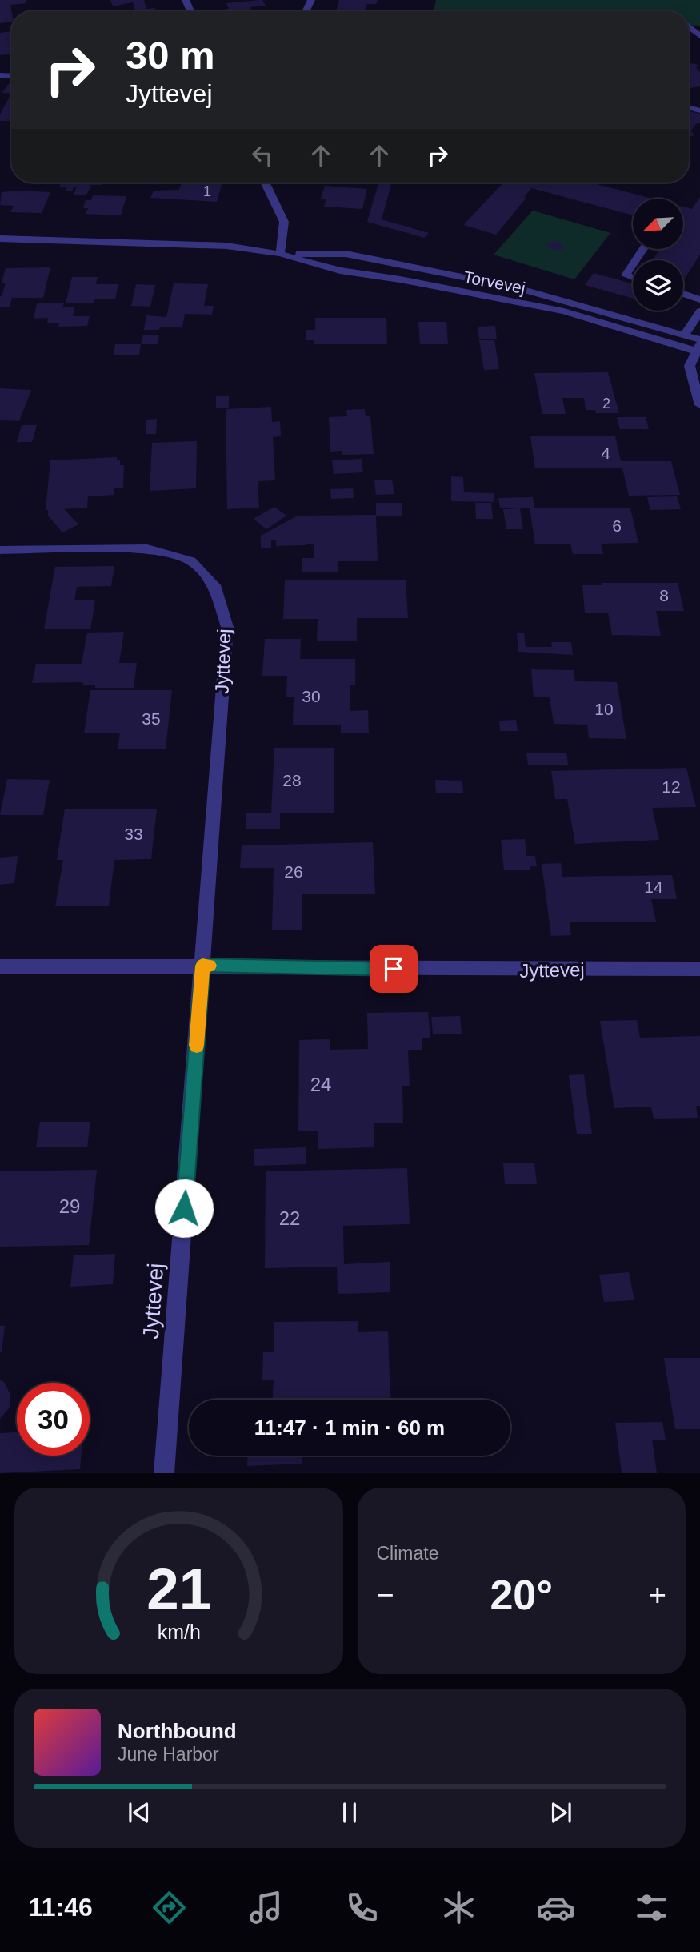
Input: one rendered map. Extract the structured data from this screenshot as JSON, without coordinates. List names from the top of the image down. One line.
{"streets":{"street":["Torvevej","Jyttevej"]},"house_numbers":["1","2","4","6","8","30","10","35","28","12","33","26","14","24","29","22"],"north":"bottom left","page":{"turn":["30 m","Jyttevej"],"limit":"30","trip":"11:47 · 1 min · 60 m","tile":"Climate","heat":["−","20°","+"],"song":["Northbound","June Harbor"],"tabs":"11:46","gauge":["21","km/h"]}}
